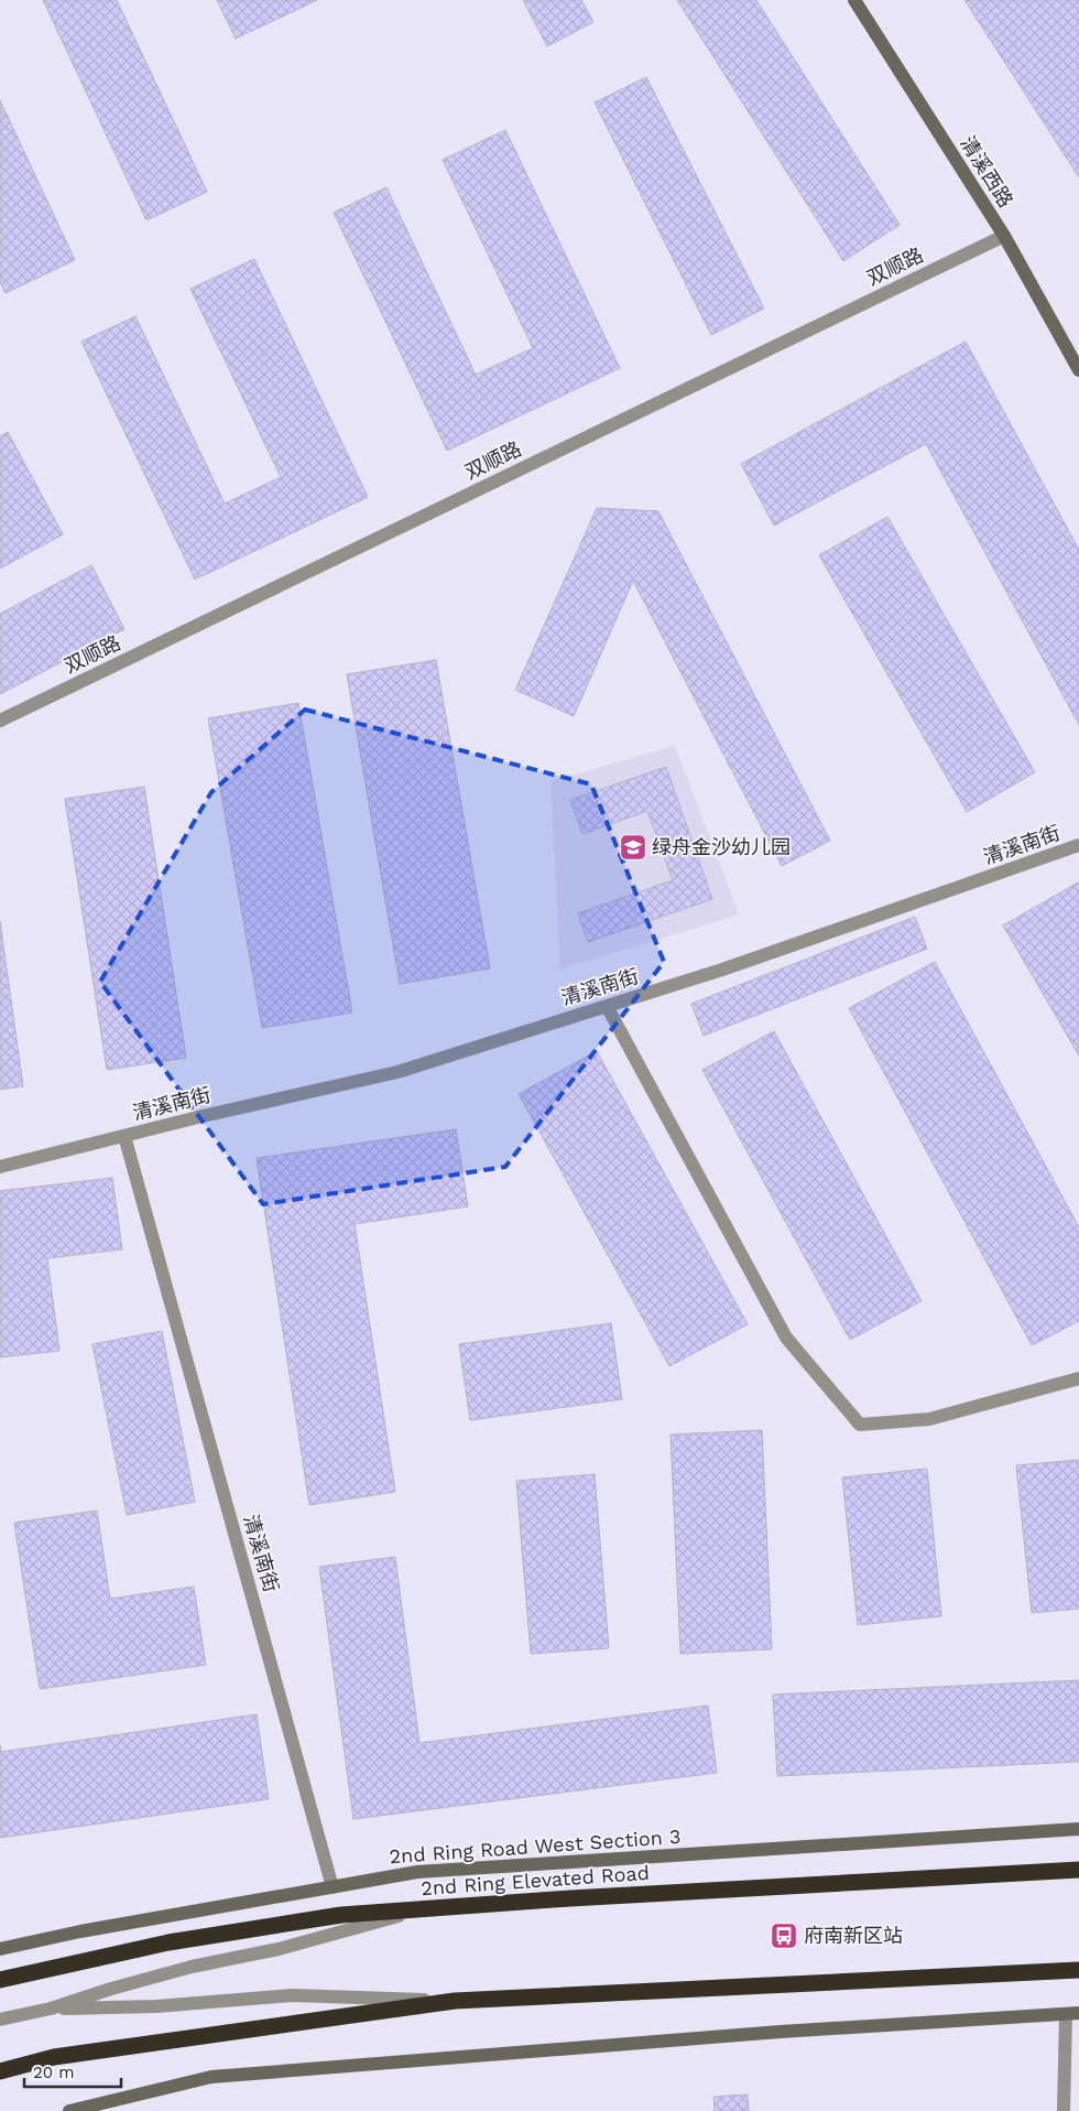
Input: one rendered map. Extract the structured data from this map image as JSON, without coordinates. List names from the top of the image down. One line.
{"streets":{"highway":["2nd Ring Elevated Road"],"main road":["清溪西路","2nd Ring Road West Section 3"],"street":["双顺路","清溪南街"]},"crossings":[["清溪西路","双顺路"],["清溪南街","2nd Ring Road West Section 3"]],"places":{"school or university":["绿舟金沙幼儿园"],"bus stop":["府南新区站"]},"scale_bar":"20 m"}
